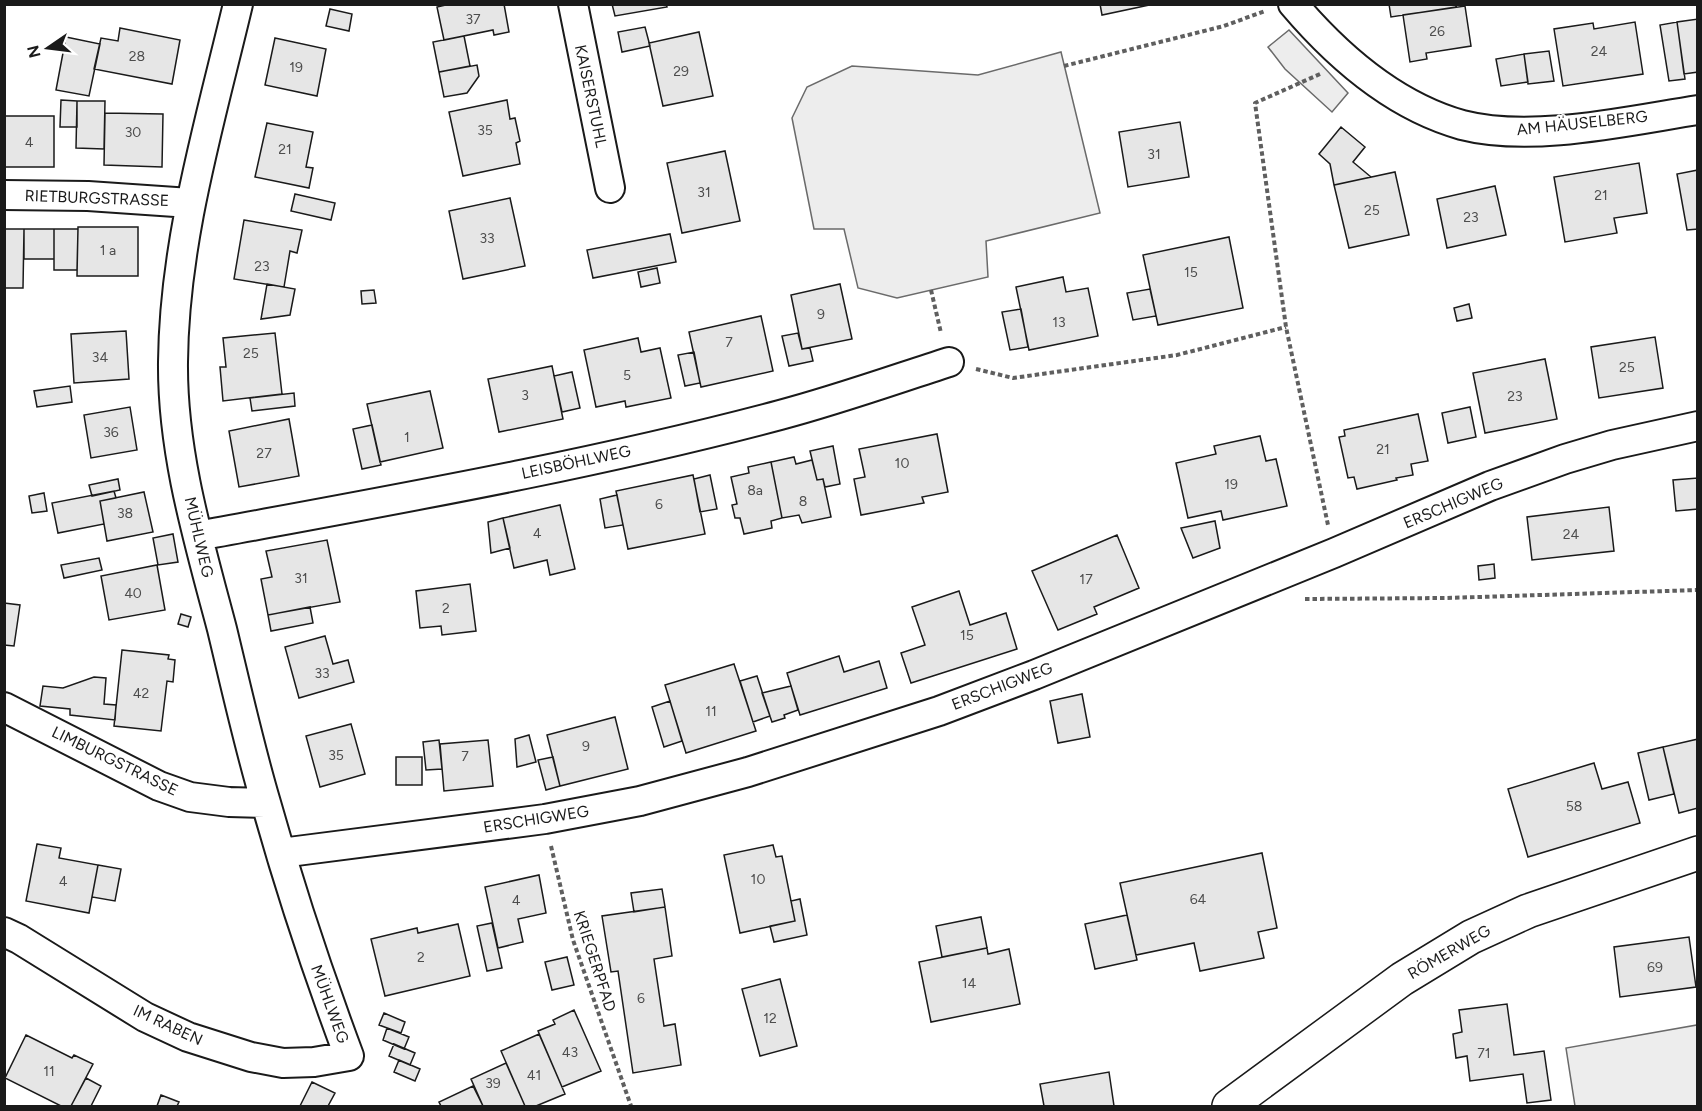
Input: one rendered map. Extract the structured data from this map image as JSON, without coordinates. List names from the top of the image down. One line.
{"streets":{"street":["KAISERSTUHL","AM HÄUSELBERG","RIETBURGSTRASSE","LEISBÖHLWEG","ERSCHIGWEG","MÜHLWEG","LIMBURGSTRASSE","RÖMERWEG","IM RABEN"],"path":["KRIEGERPFAD"]},"crossings":[["RIETBURGSTRASSE","MÜHLWEG"],["LEISBÖHLWEG","MÜHLWEG"],["ERSCHIGWEG","MÜHLWEG"],["ERSCHIGWEG","KRIEGERPFAD"],["MÜHLWEG","LIMBURGSTRASSE"],["MÜHLWEG","IM RABEN"]],"house_numbers":["37","26","24","28","19","29","35","30","4","21","31","31","21","25","23","33","1 a","23","15","9","13","7","25","34","25","5","3","23","36","1","21","27","10","19","8a","8","6","38","4","24","31","17","40","2","15","33","42","11","9","35","7","58","10","4","64","4","2","69","14","6","12","43","71","11","41","39"],"north":"left"}
